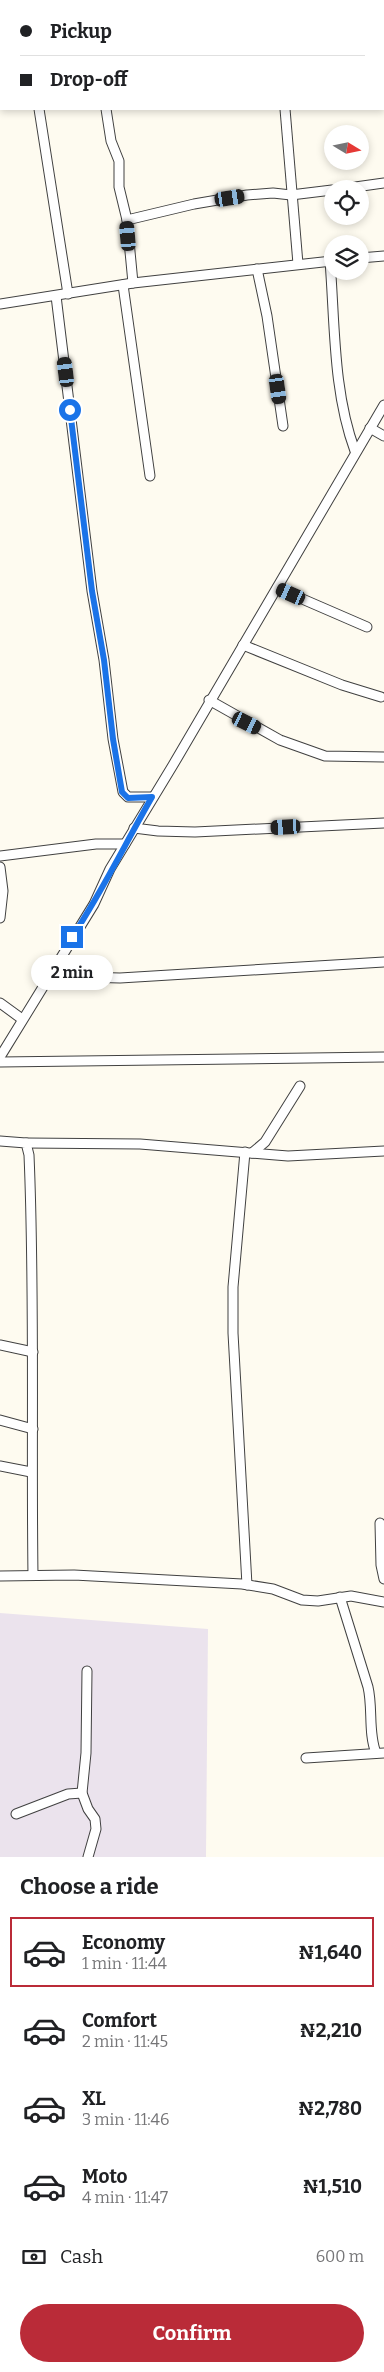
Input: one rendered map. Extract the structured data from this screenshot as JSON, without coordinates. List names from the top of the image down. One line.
{"north":"right","page":{"banner":["Pickup","Drop-off"],"bubble":"2 min","heading":"Choose a ride","list":[{"name":"Economy","note":"1 min · 11:44","value":"₦1,640"},{"name":"Comfort","note":"2 min · 11:45","value":"₦2,210"},{"name":"XL","note":"3 min · 11:46","value":"₦2,780"},{"name":"Moto","note":"4 min · 11:47","value":"₦1,510"}],"pay":["Cash","600 m"],"buttons":"Confirm"}}
